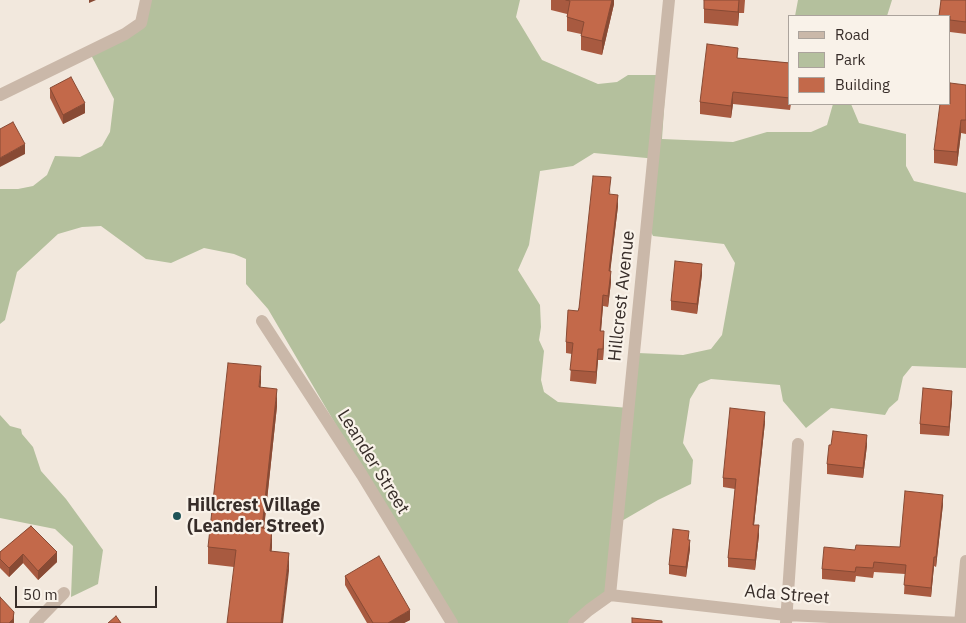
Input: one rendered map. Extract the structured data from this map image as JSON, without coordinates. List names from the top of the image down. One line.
{"streets":{"street":["Hillcrest Avenue","Leander Street","Ada Street"]},"crossings":[["Hillcrest Avenue","Ada Street"]],"places":["Hillcrest Village (Leander Street)"],"legend":["Road","Park","Building"],"scale_bar":"50 m"}
